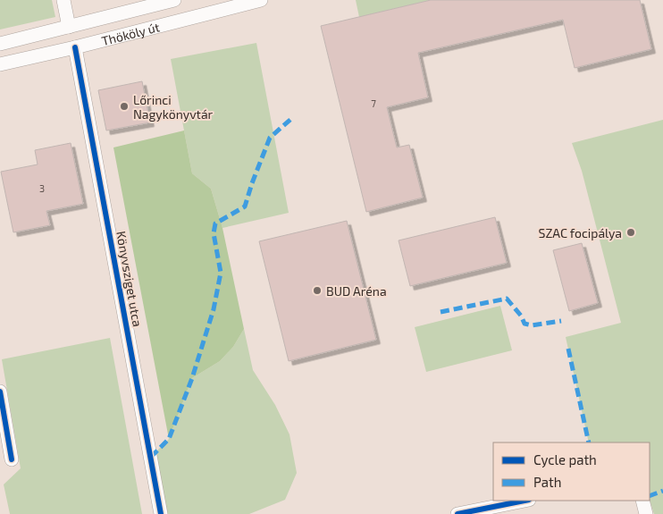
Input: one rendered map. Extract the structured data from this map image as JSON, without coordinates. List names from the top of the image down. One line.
{"streets":{"street":["Thököly út","Könyvsziget utca"]},"crossings":[["Thököly út","Könyvsziget utca"]],"places":["Lőrinci Nagykönyvtár","SZAC focipálya","BUD Aréna"],"house_numbers":["7","3"],"legend":["Cycle path","Path"]}
